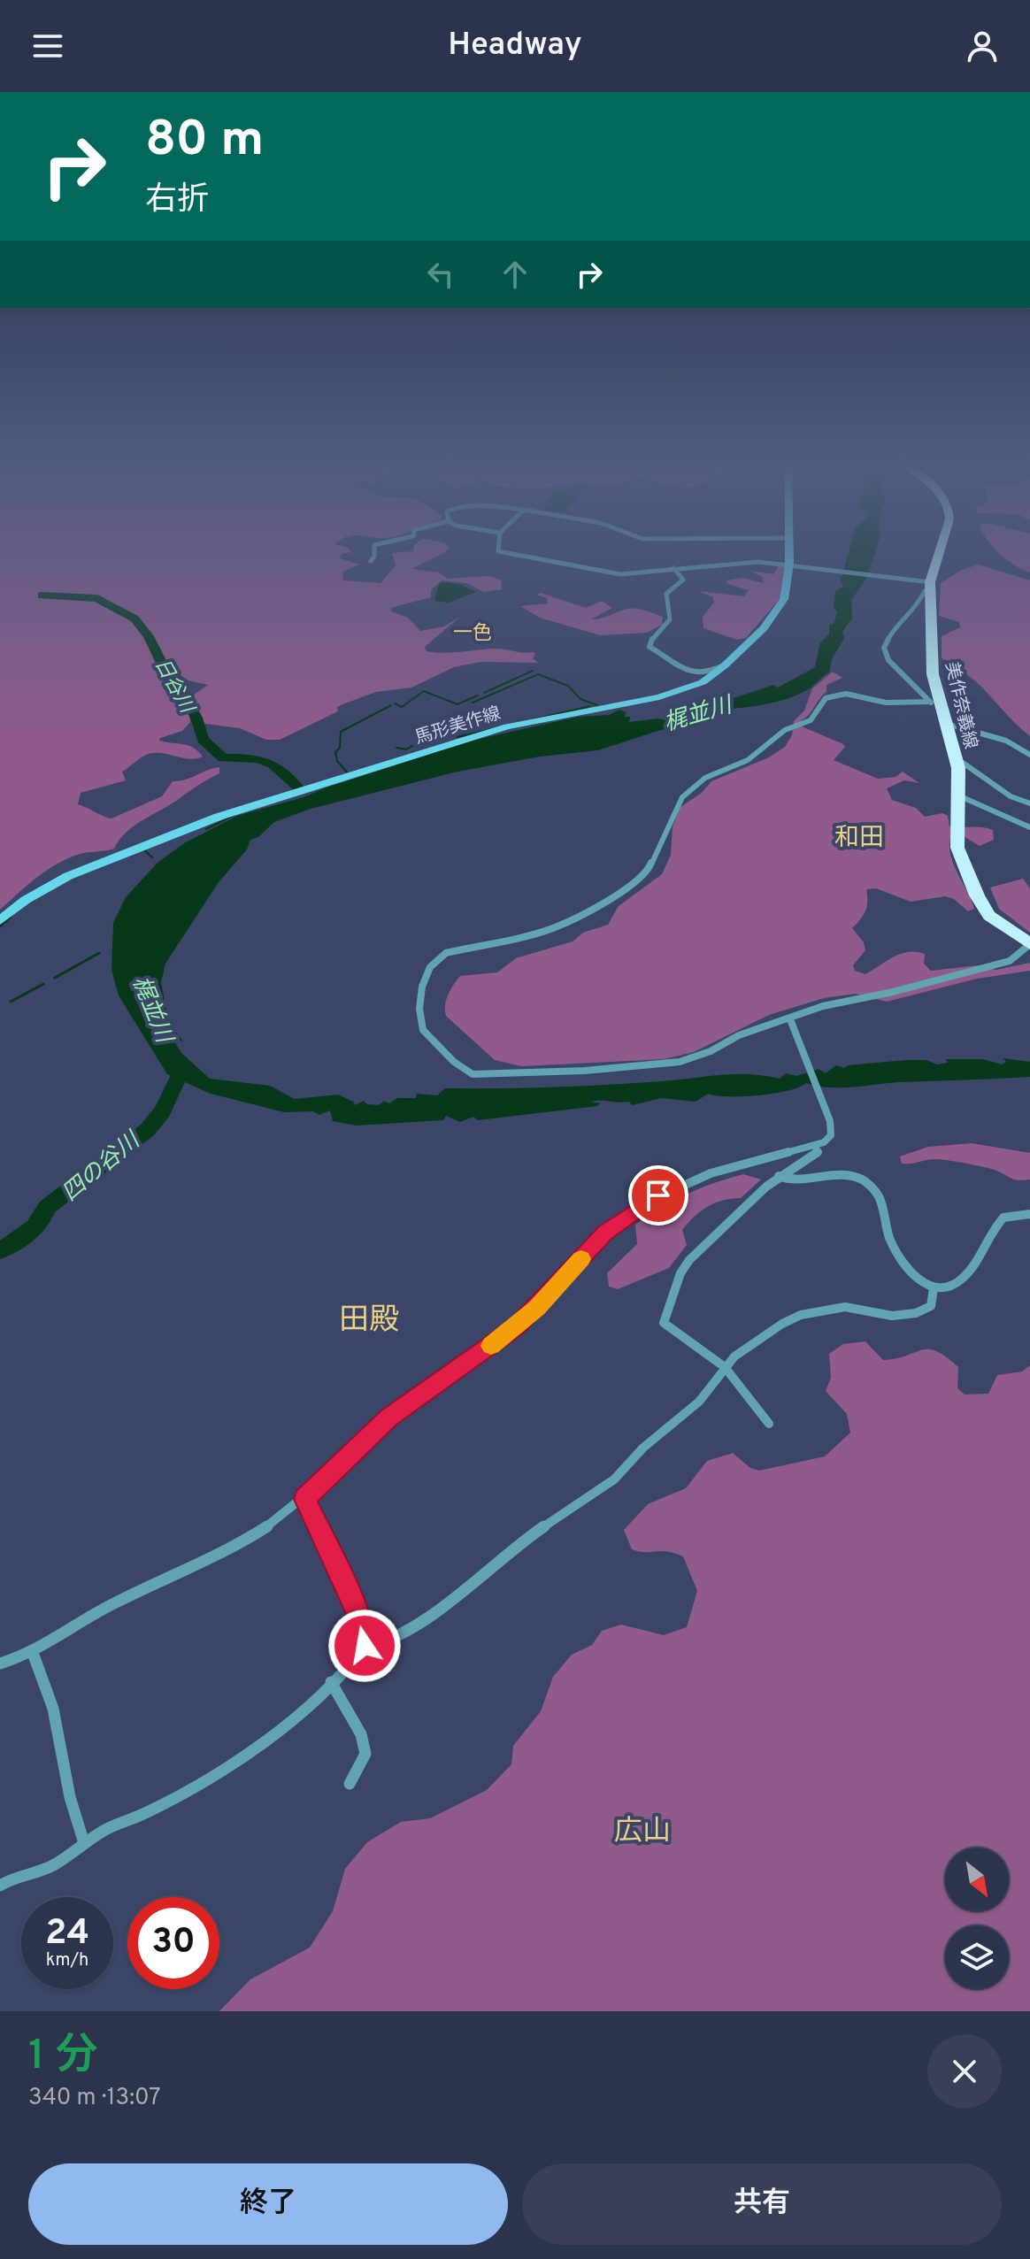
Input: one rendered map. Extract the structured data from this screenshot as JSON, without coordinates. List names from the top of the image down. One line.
{"streets":{"main road":["美作奈義線","馬形美作線"]},"districts":["一色","和田","田殿","広山"],"water":["日谷川","梶並川","四の谷川"],"north":"bottom right","page":{"header":"Headway","turn":["80 m","右折"],"speed":"24 km/h","limit":"30","heading":["1 分","340 m · 13:07"],"buttons":["終了","共有"]}}
